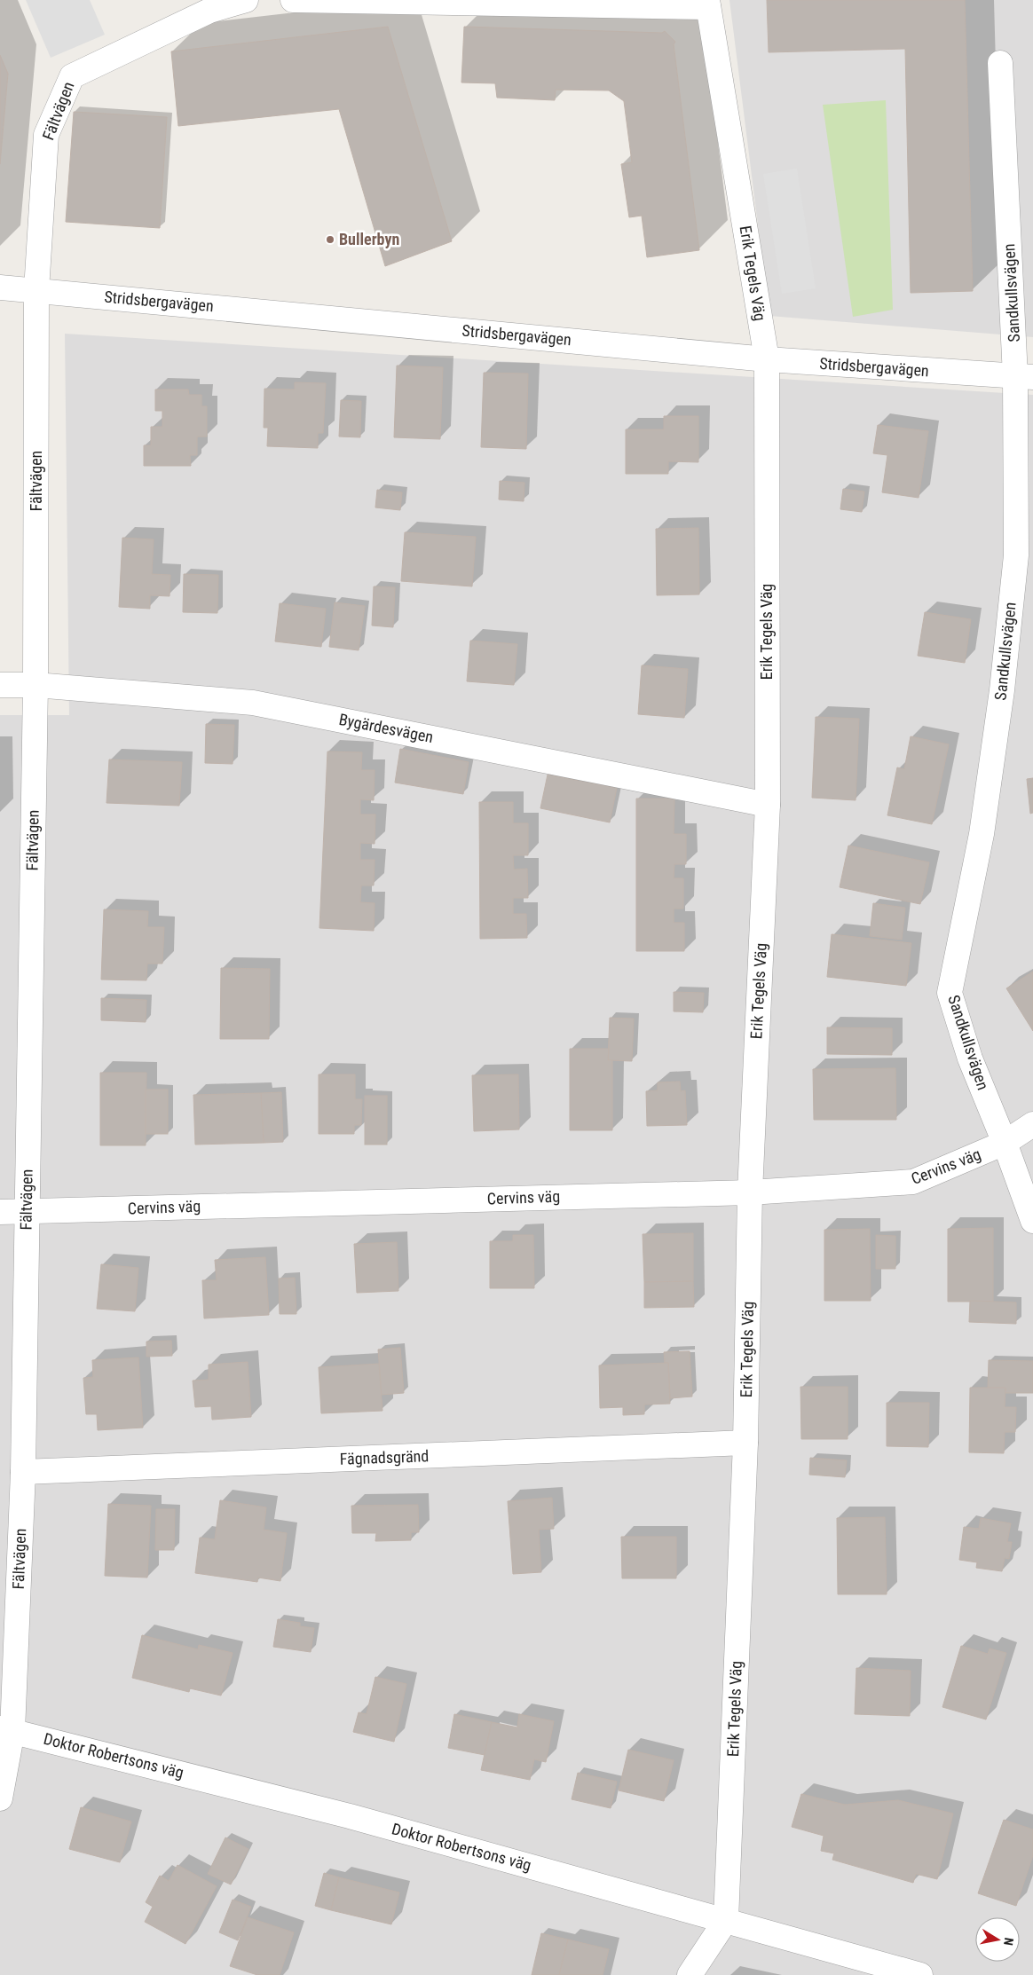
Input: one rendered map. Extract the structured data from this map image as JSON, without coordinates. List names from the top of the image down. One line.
{"streets":{"street":["Fältvägen","Erik Tegels Väg","Sandkullsvägen","Stridsbergavägen","Bygärdesvägen","Cervins väg","Fägnadsgränd","Doktor Robertsons väg"]},"crossings":[["Fältvägen","Stridsbergavägen"],["Fältvägen","Bygärdesvägen"],["Fältvägen","Cervins väg"],["Fältvägen","Fägnadsgränd"],["Fältvägen","Doktor Robertsons väg"],["Erik Tegels Väg","Stridsbergavägen"],["Erik Tegels Väg","Bygärdesvägen"],["Erik Tegels Väg","Cervins väg"],["Erik Tegels Väg","Fägnadsgränd"],["Erik Tegels Väg","Doktor Robertsons väg"],["Sandkullsvägen","Stridsbergavägen"],["Sandkullsvägen","Cervins väg"]],"places":["Bullerbyn"],"north":"right"}
